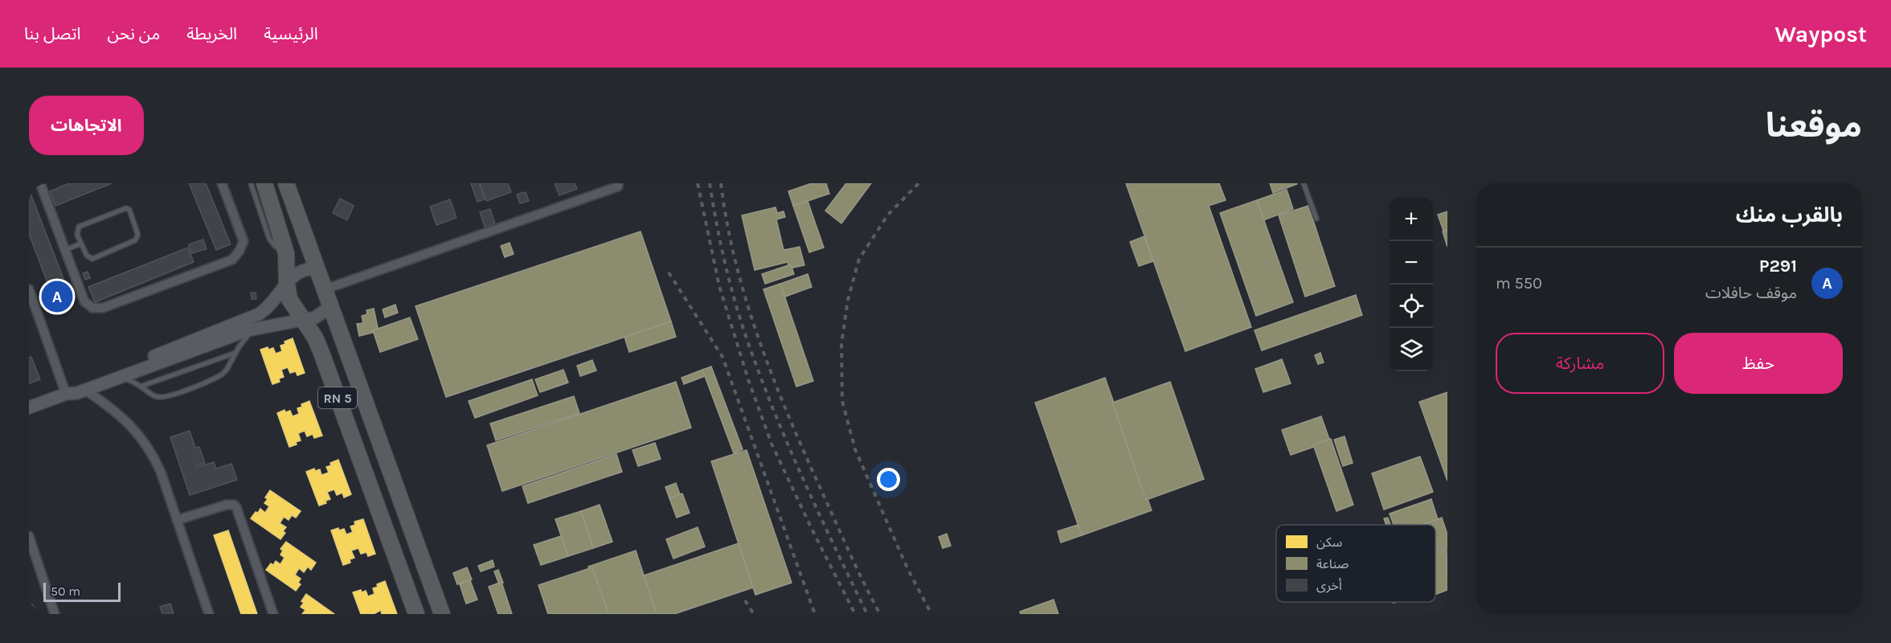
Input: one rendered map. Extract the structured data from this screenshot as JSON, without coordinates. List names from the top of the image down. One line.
{"streets":{"highway":["RN 5"]},"legend":["سكن","صناعة","أخرى"],"scale_bar":"50 m","page":{"header":"Waypost","nav":["الرئيسية","الخريطة","من نحن","اتصل بنا"],"title":"موقعنا","buttons":["الاتجاهات",["حفظ","مشاركة"]],"heading":"بالقرب منك","map_buttons":["+","−"],"list":[{"mark":"A","name":"P291","note":"موقف حافلات","value":"550 m"}],"pins":"A","scale":"50 m"}}
